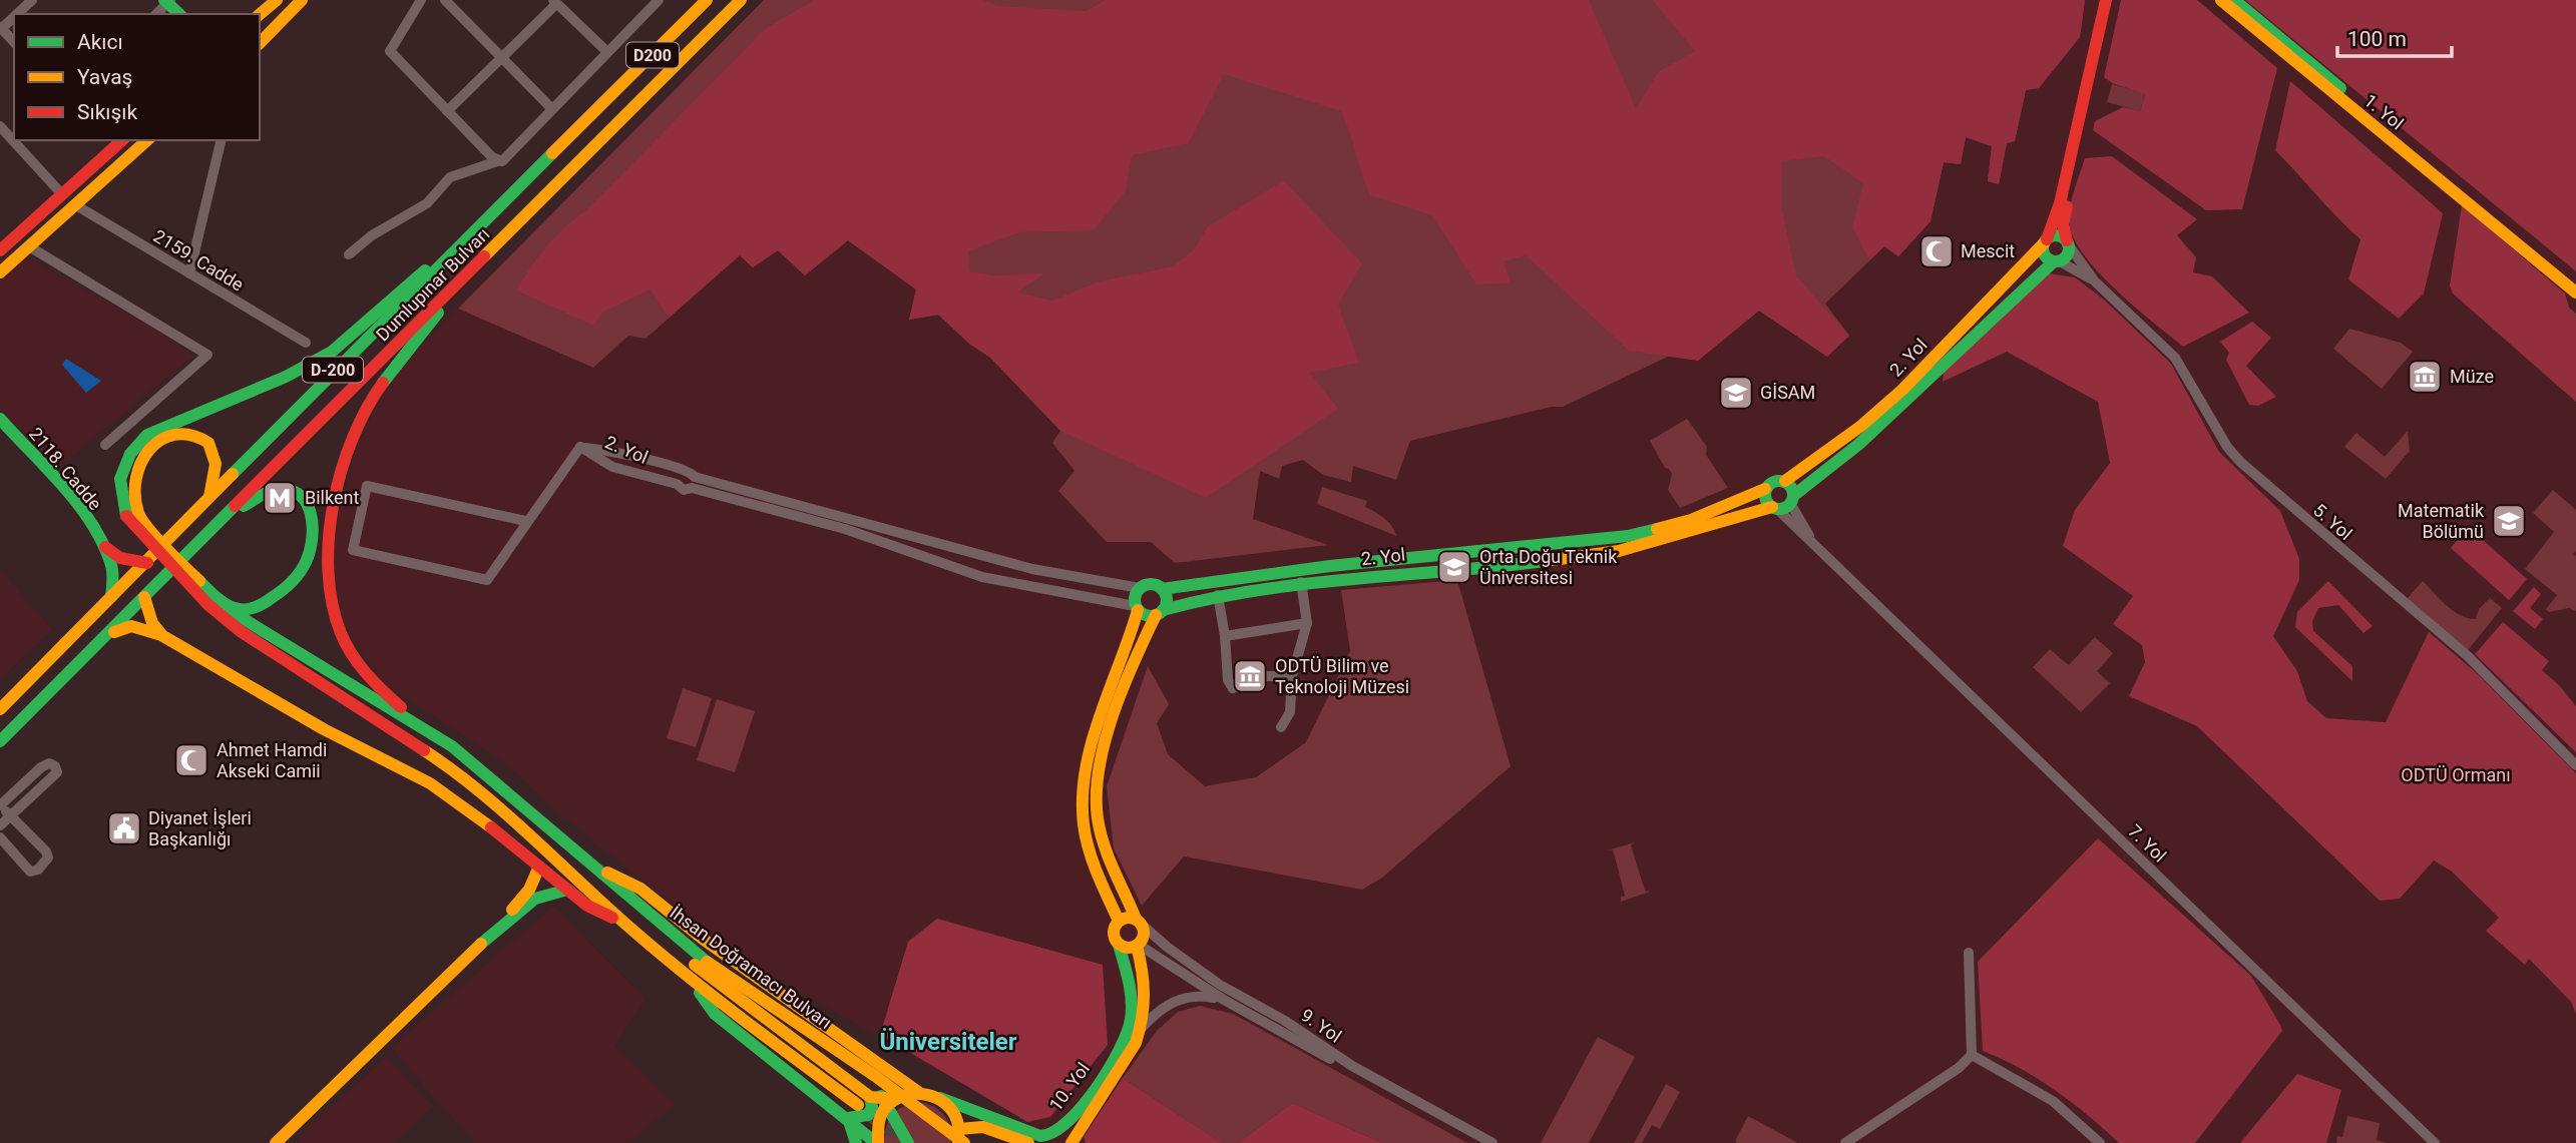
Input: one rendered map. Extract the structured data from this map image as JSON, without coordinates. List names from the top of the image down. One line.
{"streets":{"main road":["D200","1. Yol","Dumlupınar Bulvarı","2. Yol","D-200","2118. Cadde","İhsan Doğramacı Bulvarı","10. Yol"],"street":["2159. Cadde","5. Yol","7. Yol","9. Yol"]},"crossings":[["2. Yol","5. Yol"],["2. Yol","7. Yol"],["2. Yol","10. Yol"],["9. Yol","10. Yol"]],"districts":["Üniversiteler"],"parks":["ODTÜ Ormanı"],"places":{"mosque":["Mescit","Ahmet Hamdi Akseki Camii"],"museum":["Müze","ODTÜ Bilim ve Teknoloji Müzesi"],"school or university":["GİSAM","Matematik Bölümü","Orta Doğu Teknik Üniversitesi"],"metro station":["Bilkent"],"public building":["Diyanet İşleri Başkanlığı"]},"legend":["Akıcı","Yavaş","Sıkışık"],"scale_bar":"100 m"}
